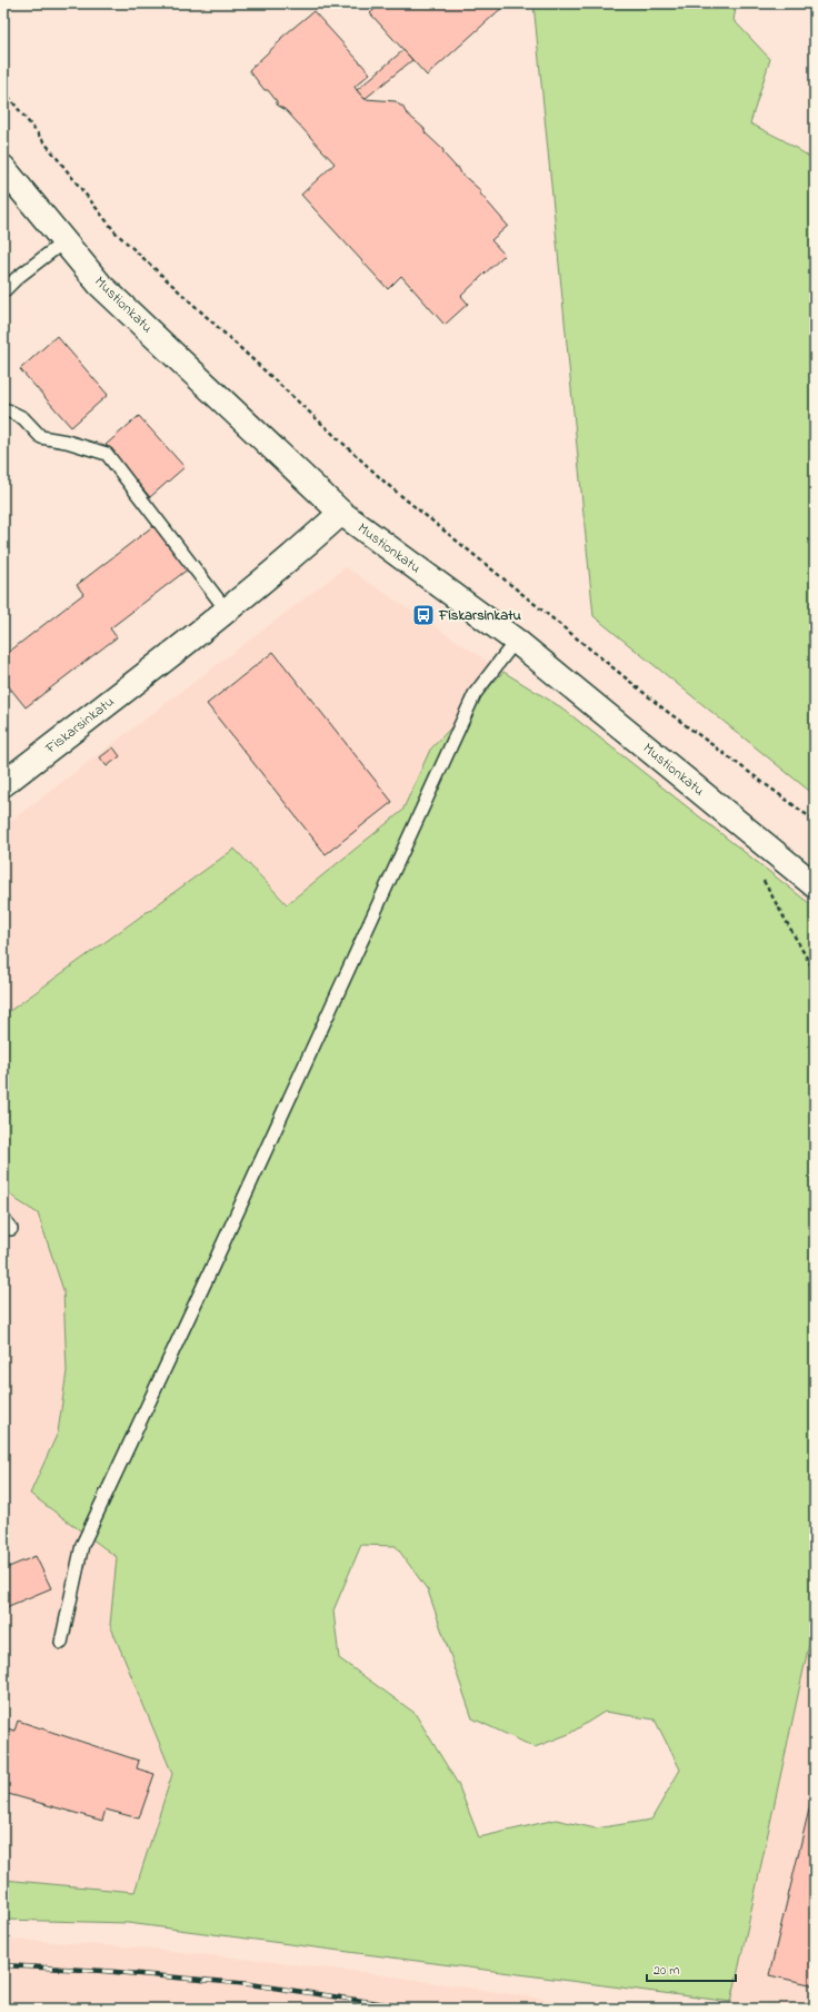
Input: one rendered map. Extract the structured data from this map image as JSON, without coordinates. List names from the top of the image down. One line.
{"streets":{"street":["Mustionkatu","Fiskarsinkatu"]},"crossings":[["Mustionkatu","Fiskarsinkatu"]],"places":{"bus stop":["Fiskarsinkatu"]},"scale_bar":"20 m"}
